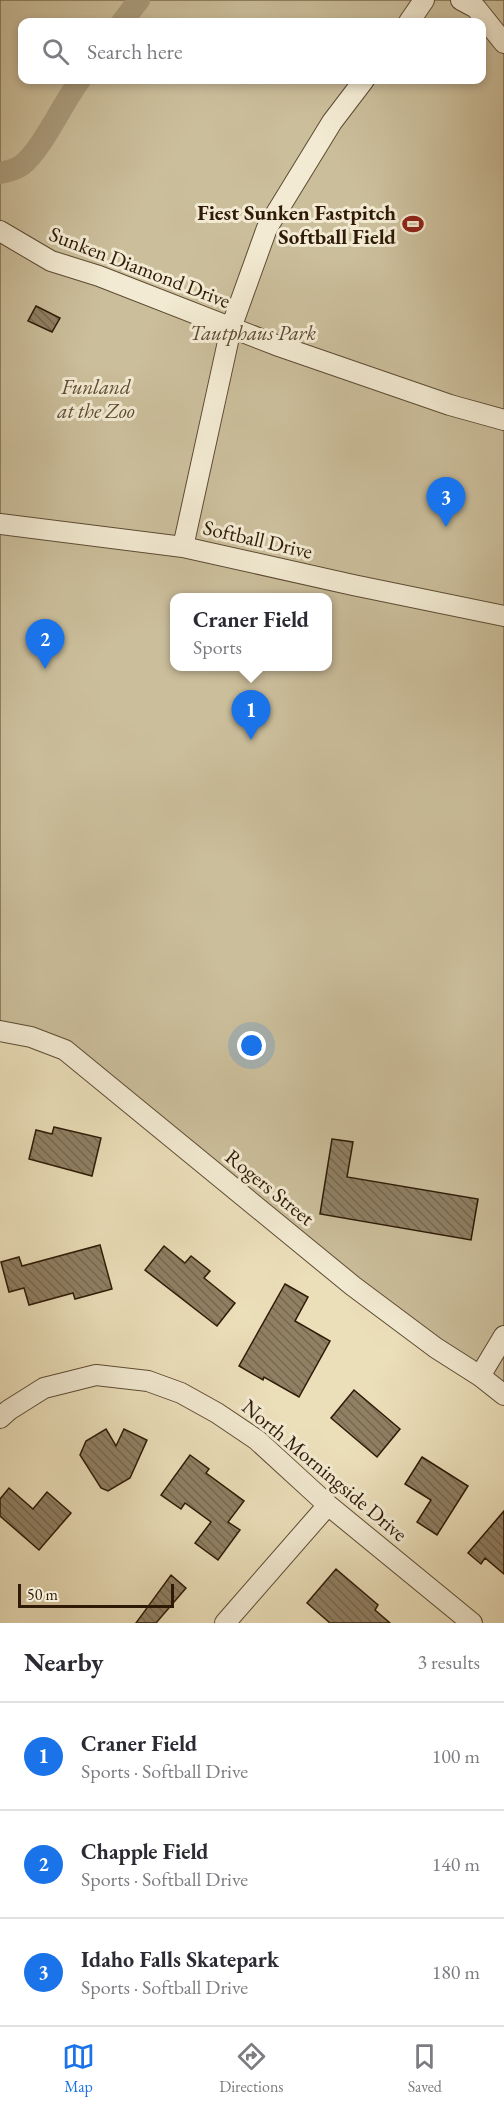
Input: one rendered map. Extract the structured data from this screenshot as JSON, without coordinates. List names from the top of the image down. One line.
{"streets":{"street":["Sunken Diamond Drive","Softball Drive","Rogers Street","North Morningside Drive"]},"parks":["Tautphaus Park","Funland at the Zoo"],"places":{"sports":["Fiest Sunken Fastpitch Softball Field"]},"scale_bar":"50 m","page":{"search":"Search here","pins":["3","2","1"],"popup":["Craner Field","Sports"],"scale":"50 m","heading":["Nearby","3 results"],"list":[{"mark":"1","name":"Craner Field","note":"Sports · Softball Drive","value":"100 m"},{"mark":"2","name":"Chapple Field","note":"Sports · Softball Drive","value":"140 m"},{"mark":"3","name":"Idaho Falls Skatepark","note":"Sports · Softball Drive","value":"180 m"}],"nav":["Map","Directions","Saved"]}}
